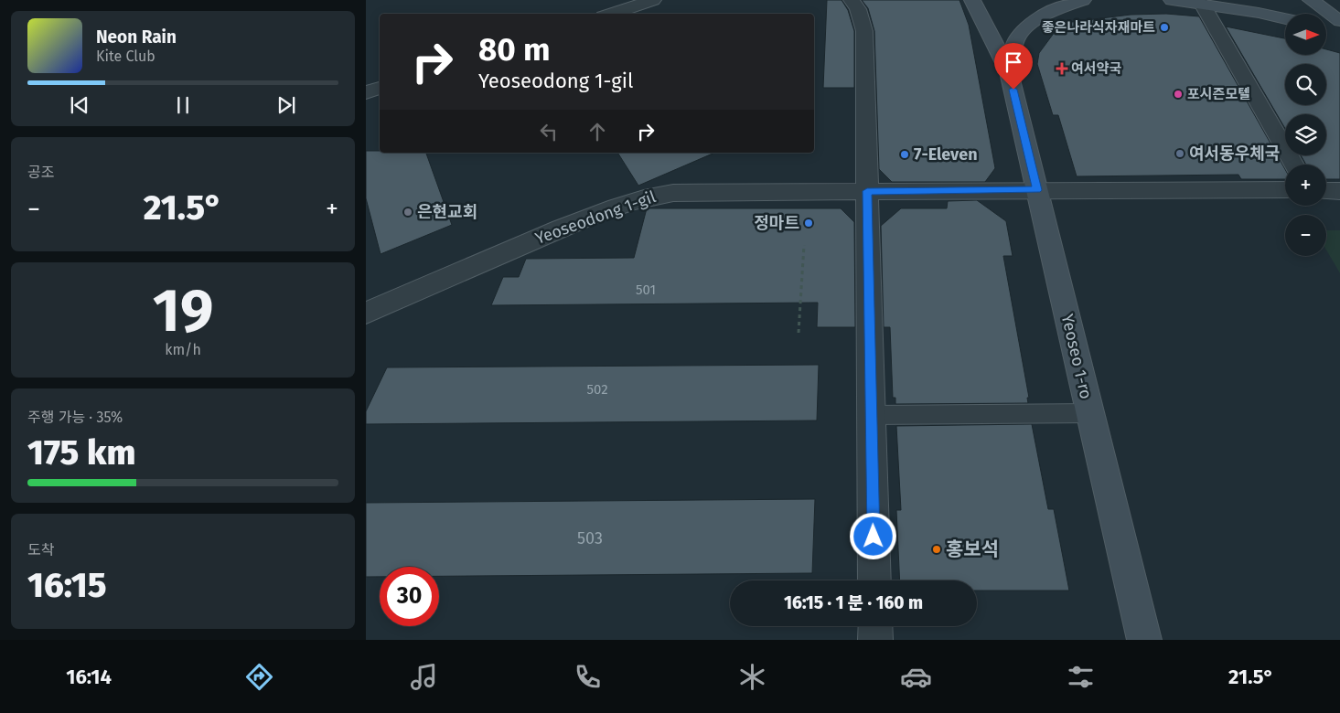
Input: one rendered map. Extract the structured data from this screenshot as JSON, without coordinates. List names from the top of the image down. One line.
{"streets":{"street":["Yeoseodong 1-gil","Yeoseo 1-ro"]},"crossings":[["Yeoseodong 1-gil","Yeoseo 1-ro"]],"places":{"other":["좋은나라식자재마트","포시즌모텔","여서동우체국","7-Eleven","은현교회","정마트","홍보석"],"health":["여서약국"]},"house_numbers":["501","502","503"],"north":"right","page":{"map_buttons":["+","−"],"turn":["80 m","Yeoseodong 1-gil"],"song":["Neon Rain","Kite Club"],"tile":["공조",["19","km/h"],["주행 가능 · 35%","175 km"],["도착","16:15"]],"heat":["−","21.5°","+"],"limit":"30","trip":"16:15 · 1 분 · 160 m","tabs":["16:14","21.5°"]}}
